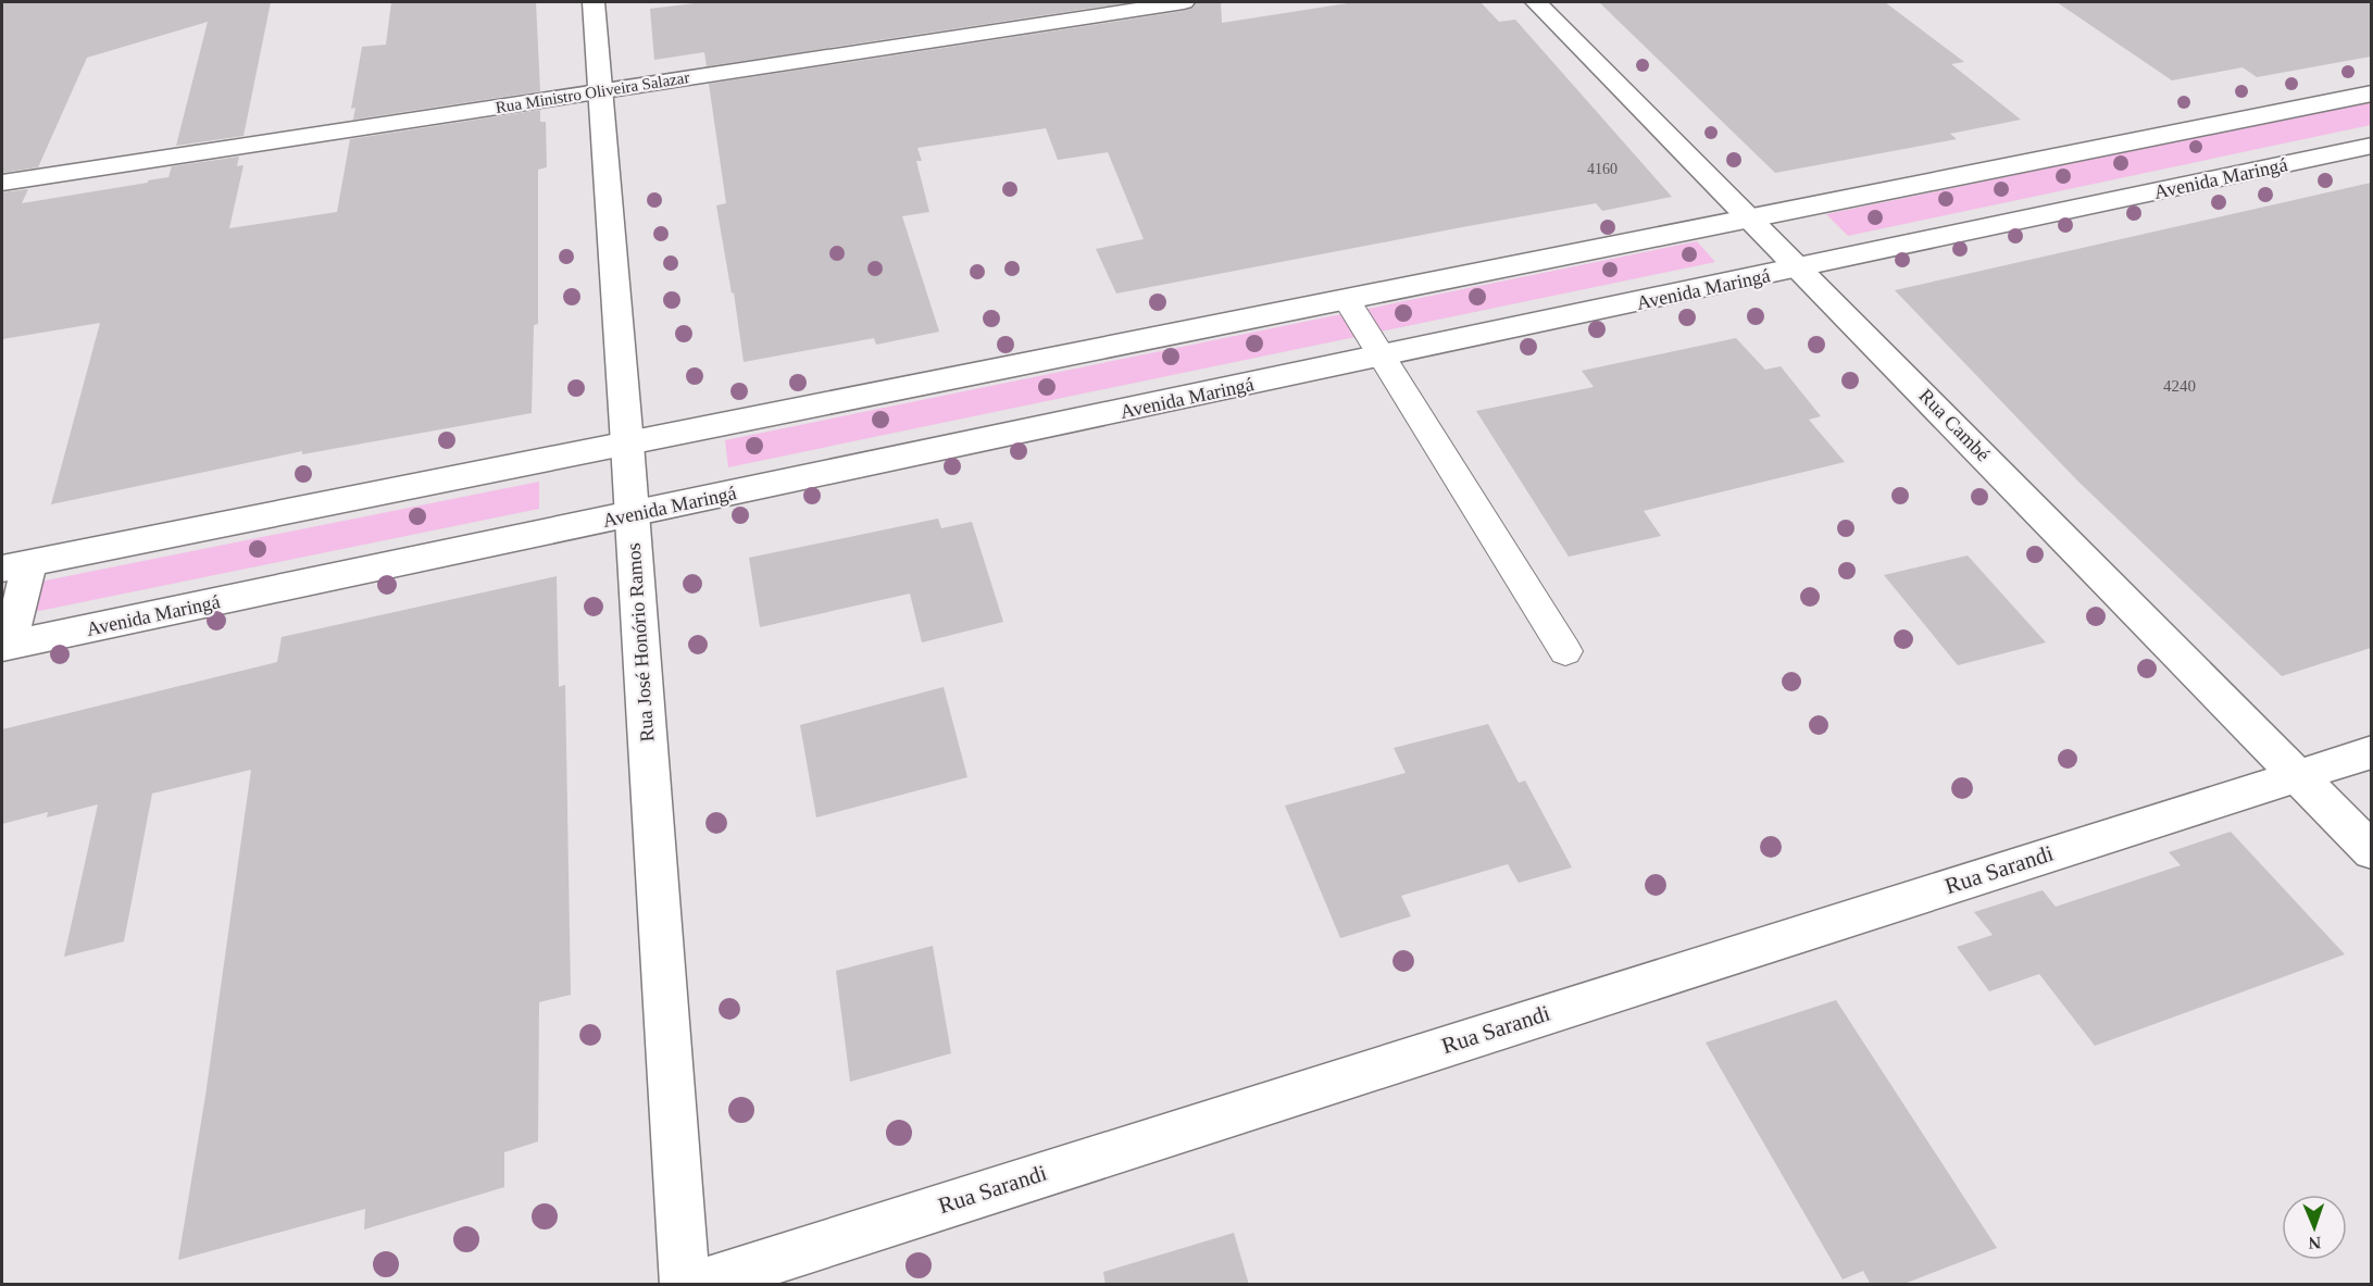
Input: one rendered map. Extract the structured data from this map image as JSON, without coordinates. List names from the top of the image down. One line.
{"streets":{"street":["Rua Ministro Oliveira Salazar","Avenida Maringá","Rua Cambé","Rua José Honório Ramos","Rua Sarandi"]},"crossings":[["Rua Ministro Oliveira Salazar","Rua José Honório Ramos"],["Avenida Maringá","Rua Cambé"],["Avenida Maringá","Rua José Honório Ramos"],["Rua Cambé","Rua Sarandi"]],"house_numbers":["4160","4240"],"north":"bottom"}
